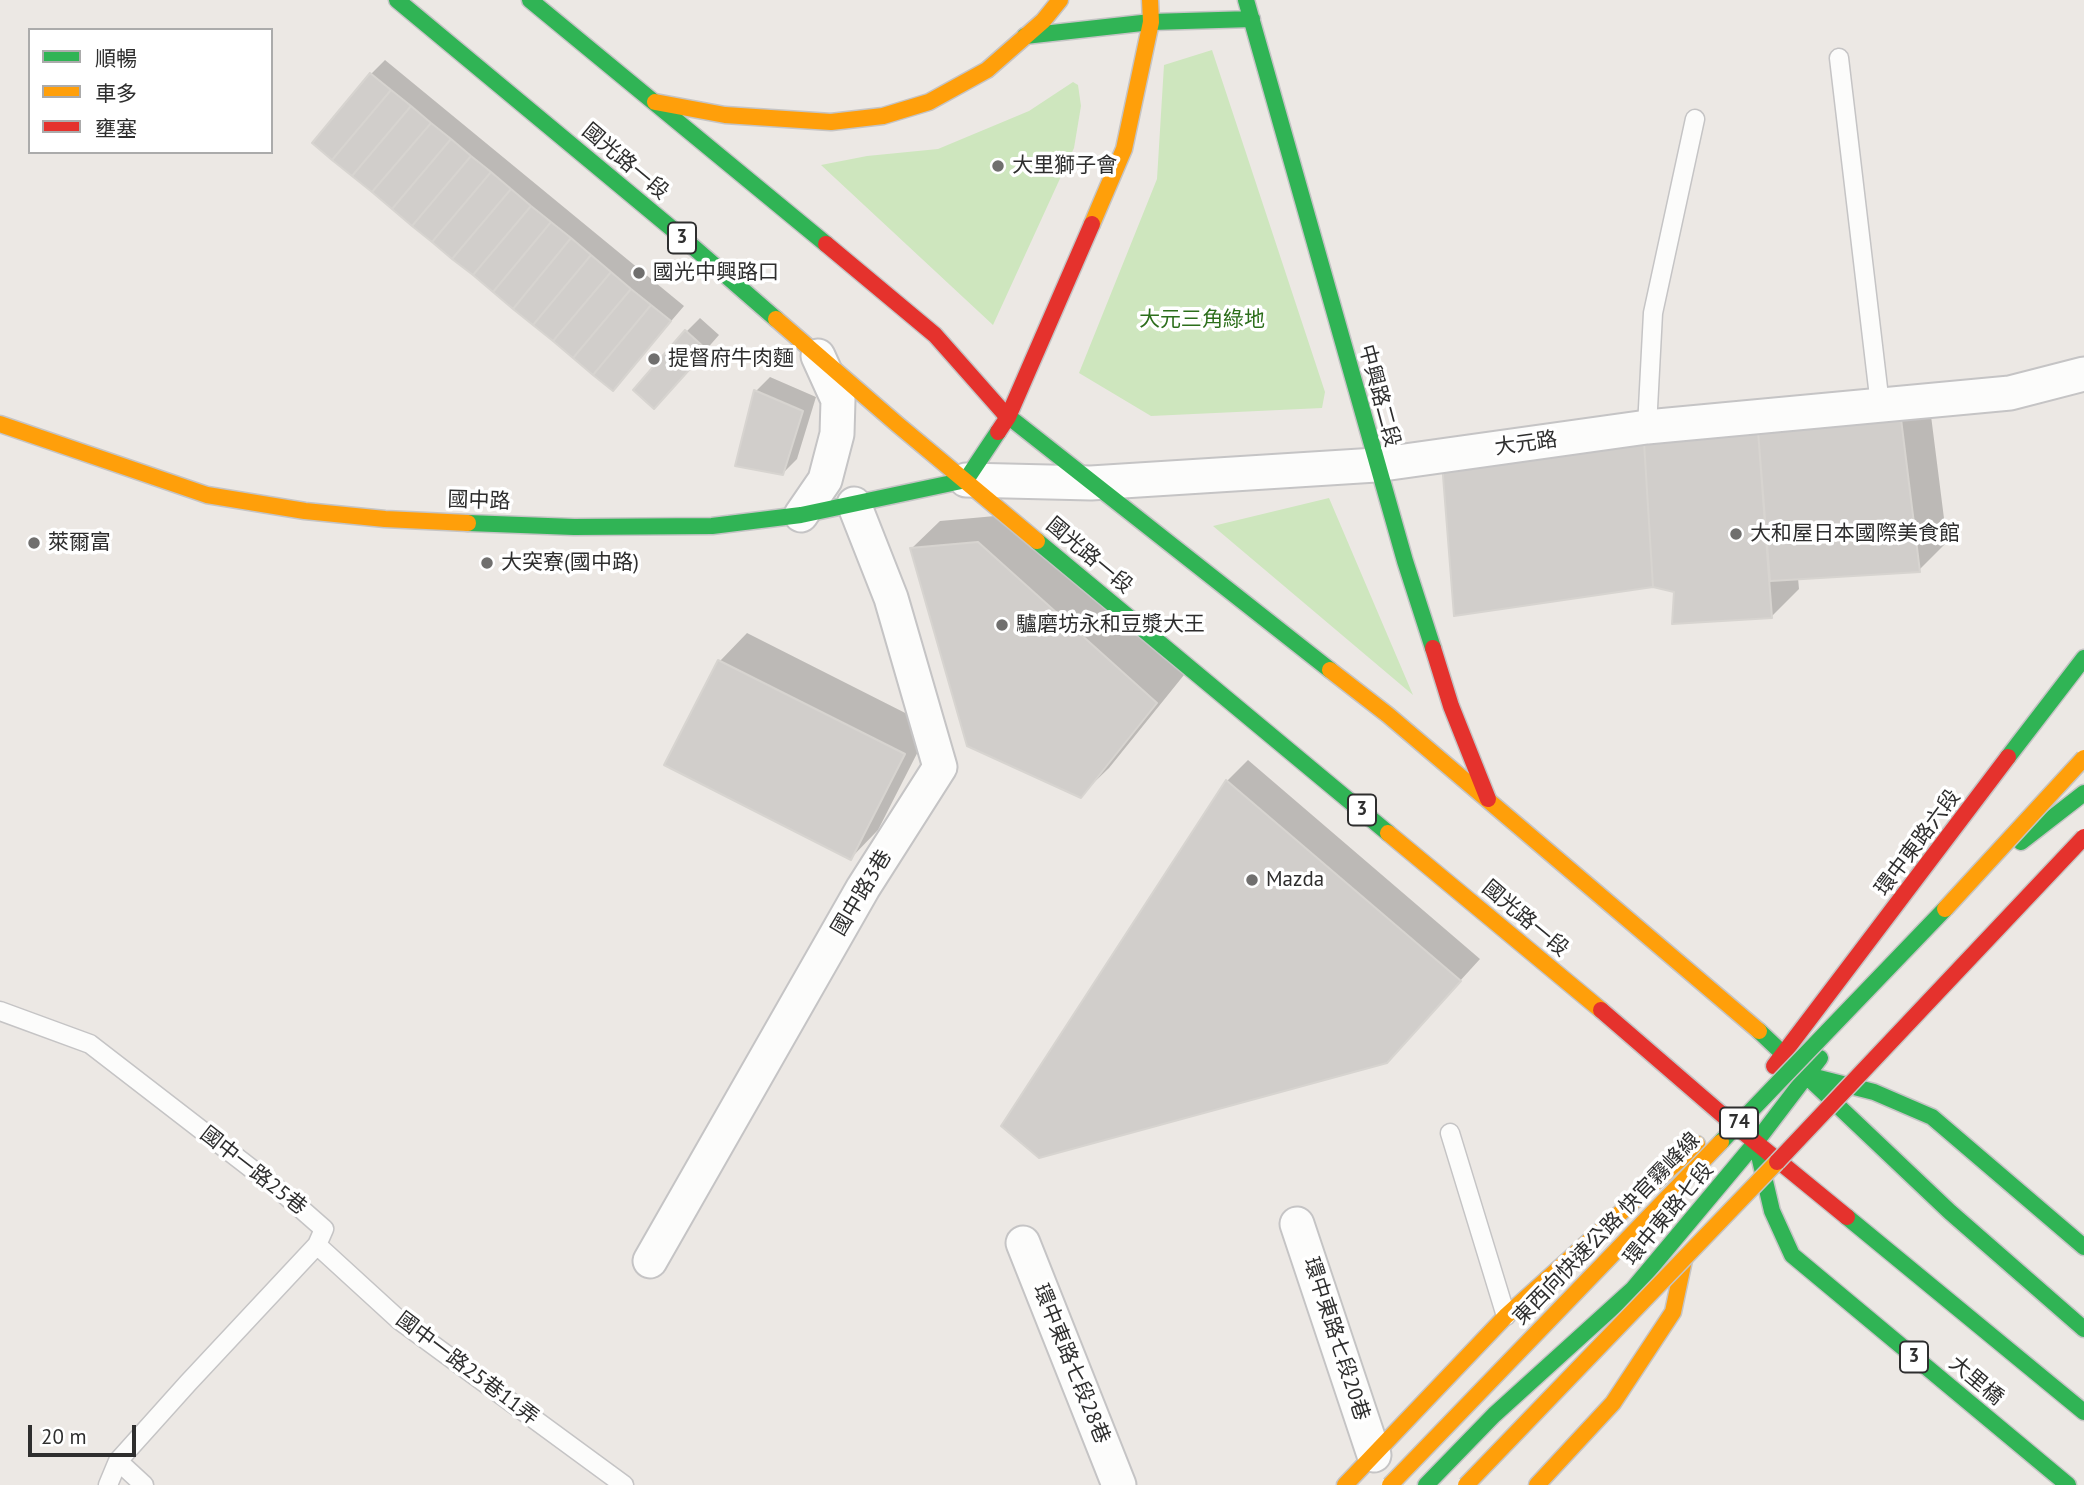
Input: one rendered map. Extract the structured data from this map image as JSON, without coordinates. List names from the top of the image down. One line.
{"streets":{"main road":["國光路一段","3","中興路二段","國中路","環中東路六段","74","環中東路七段","東西向快速公路 快官霧峰線","大里橋"],"street":["大元路","國中路3巷","環中東路七段20巷","環中東路七段28巷"],"lane":["國中一路25巷","國中一路25巷11弄"]},"crossings":[["國光路一段","大元路"],["國光路一段","國中路"],["國光路一段","環中東路七段"],["國光路一段","大里橋"],["中興路二段","大元路"],["大元路","國中路"],["國中路","國中路3巷"],["環中東路六段","環中東路七段"],["74","環中東路七段"],["國中一路25巷","國中一路25巷11弄"],["環中東路七段","環中東路七段20巷"],["環中東路七段","大里橋"]],"parks":["大元三角綠地"],"places":["大里獅子會","國光中興路口","提督府牛肉麵","大和屋日本國際美食館","萊爾富","大突寮(國中路)","驢磨坊永和豆漿大王","Mazda"],"legend":["順暢","車多","壅塞"],"scale_bar":"20 m"}
